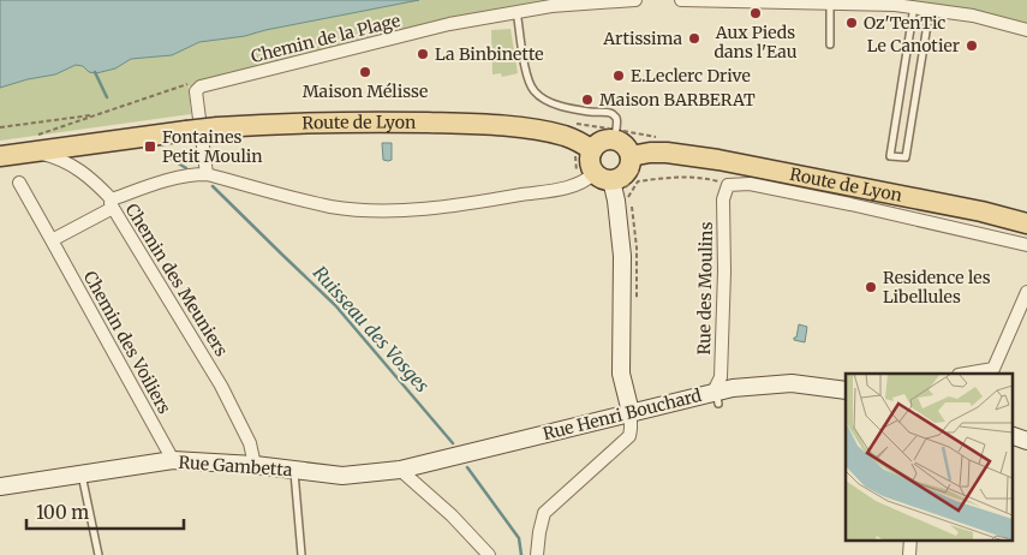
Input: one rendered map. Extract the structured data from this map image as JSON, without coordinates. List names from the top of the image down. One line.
{"streets":{"main road":["Route de Lyon"],"street":["Chemin de la Plage","Chemin des Meuniers","Rue des Moulins","Chemin des Voiliers","Rue Henri Bouchard","Rue Gambetta"]},"crossings":[["Route de Lyon","Chemin des Meuniers"],["Chemin des Meuniers","Rue Gambetta"],["Rue des Moulins","Rue Henri Bouchard"],["Chemin des Voiliers","Rue Gambetta"],["Rue Henri Bouchard","Rue Gambetta"]],"water":["Ruisseau des Vosges"],"places":{"other":["Aux Pieds dans l'Eau","Oz'TenTic","Artissima","Le Canotier","La Binbinette","Maison Mélisse","E.Leclerc Drive","Maison BARBERAT","Residence les Libellules"],"transit":["Fontaines Petit Moulin"]},"scale_bar":"100 m"}
